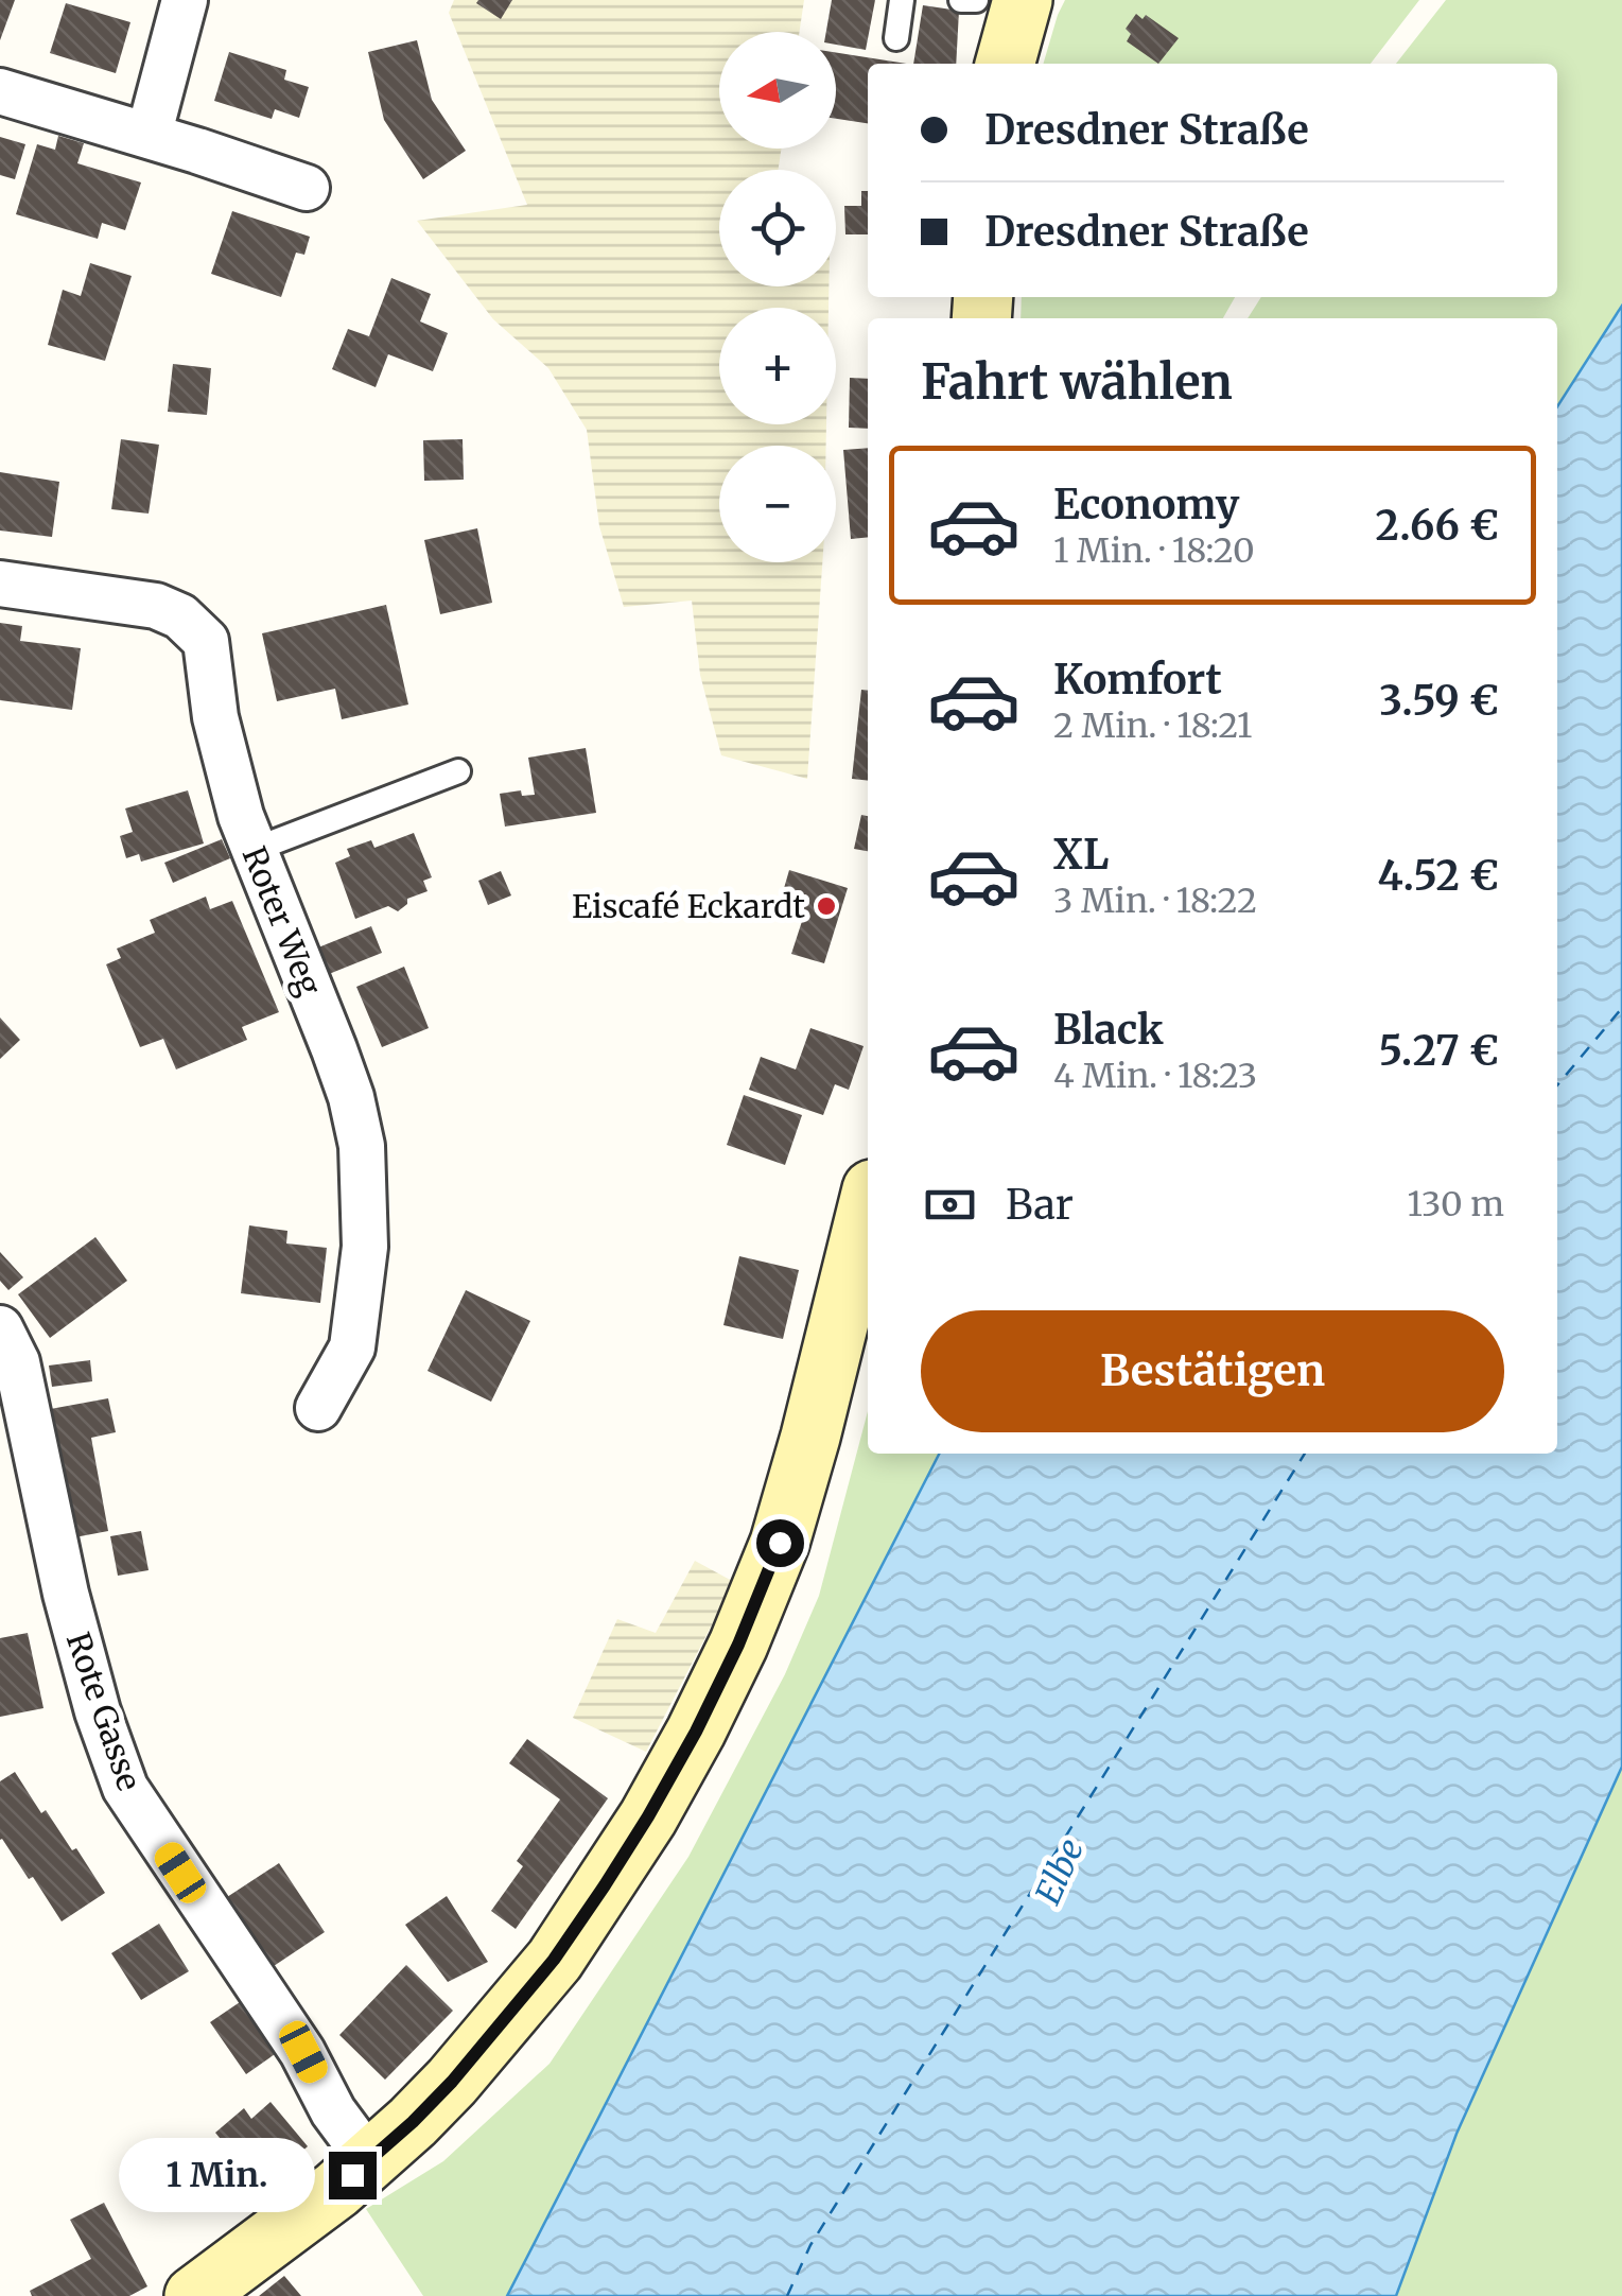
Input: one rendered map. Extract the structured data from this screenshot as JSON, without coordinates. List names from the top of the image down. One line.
{"streets":{"street":["Roter Weg","Rote Gasse"]},"water":["Elbe"],"places":["Eiscafé Eckardt"],"north":"left","page":{"map_buttons":["+","−"],"banner":["Dresdner Straße","Dresdner Straße"],"heading":"Fahrt wählen","list":[{"name":"Economy","note":"1 Min. · 18:20","value":"2.66 €"},{"name":"Komfort","note":"2 Min. · 18:21","value":"3.59 €"},{"name":"XL","note":"3 Min. · 18:22","value":"4.52 €"},{"name":"Black","note":"4 Min. · 18:23","value":"5.27 €"}],"pay":["Bar","130 m"],"buttons":"Bestätigen","bubble":"1 Min."}}
